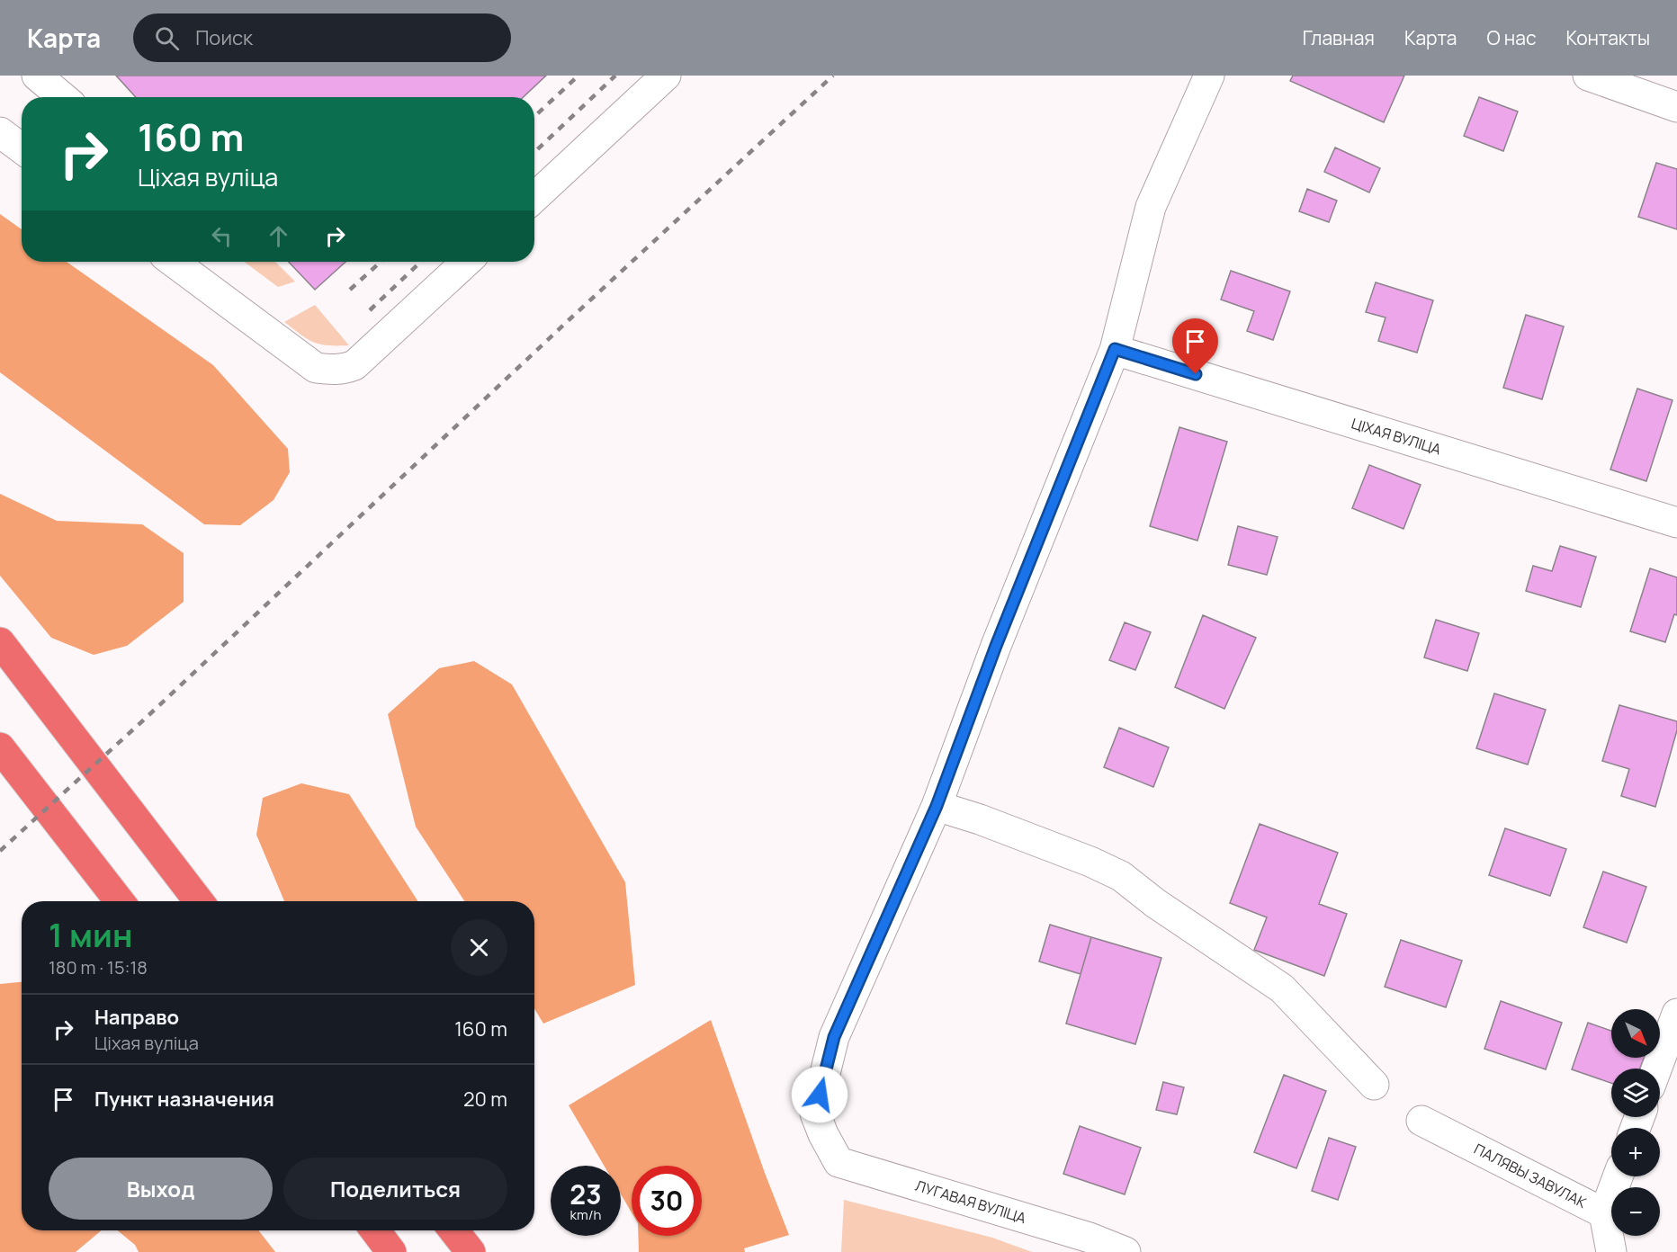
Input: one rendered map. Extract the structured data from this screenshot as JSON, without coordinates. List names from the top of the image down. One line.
{"streets":{"street":["ЦІХАЯ ВУЛІЦА","ПАЛЯВЫ ЗАВУЛАК","ЛУГАВАЯ ВУЛІЦА"]},"north":"bottom right","page":{"header":"Карта","search":"Поиск","nav":["Главная","Карта","О нас","Контакты"],"turn":["160 m","Ціхая вуліца"],"heading":["1 мин","180 m · 15:18"],"list":[{"name":"Направо","note":"Ціхая вуліца","value":"160 m"},{"name":"Пункт назначения","value":"20 m"}],"map_buttons":["+","−"],"buttons":["Выход","Поделиться"],"speed":"23 km/h","limit":"30"}}
